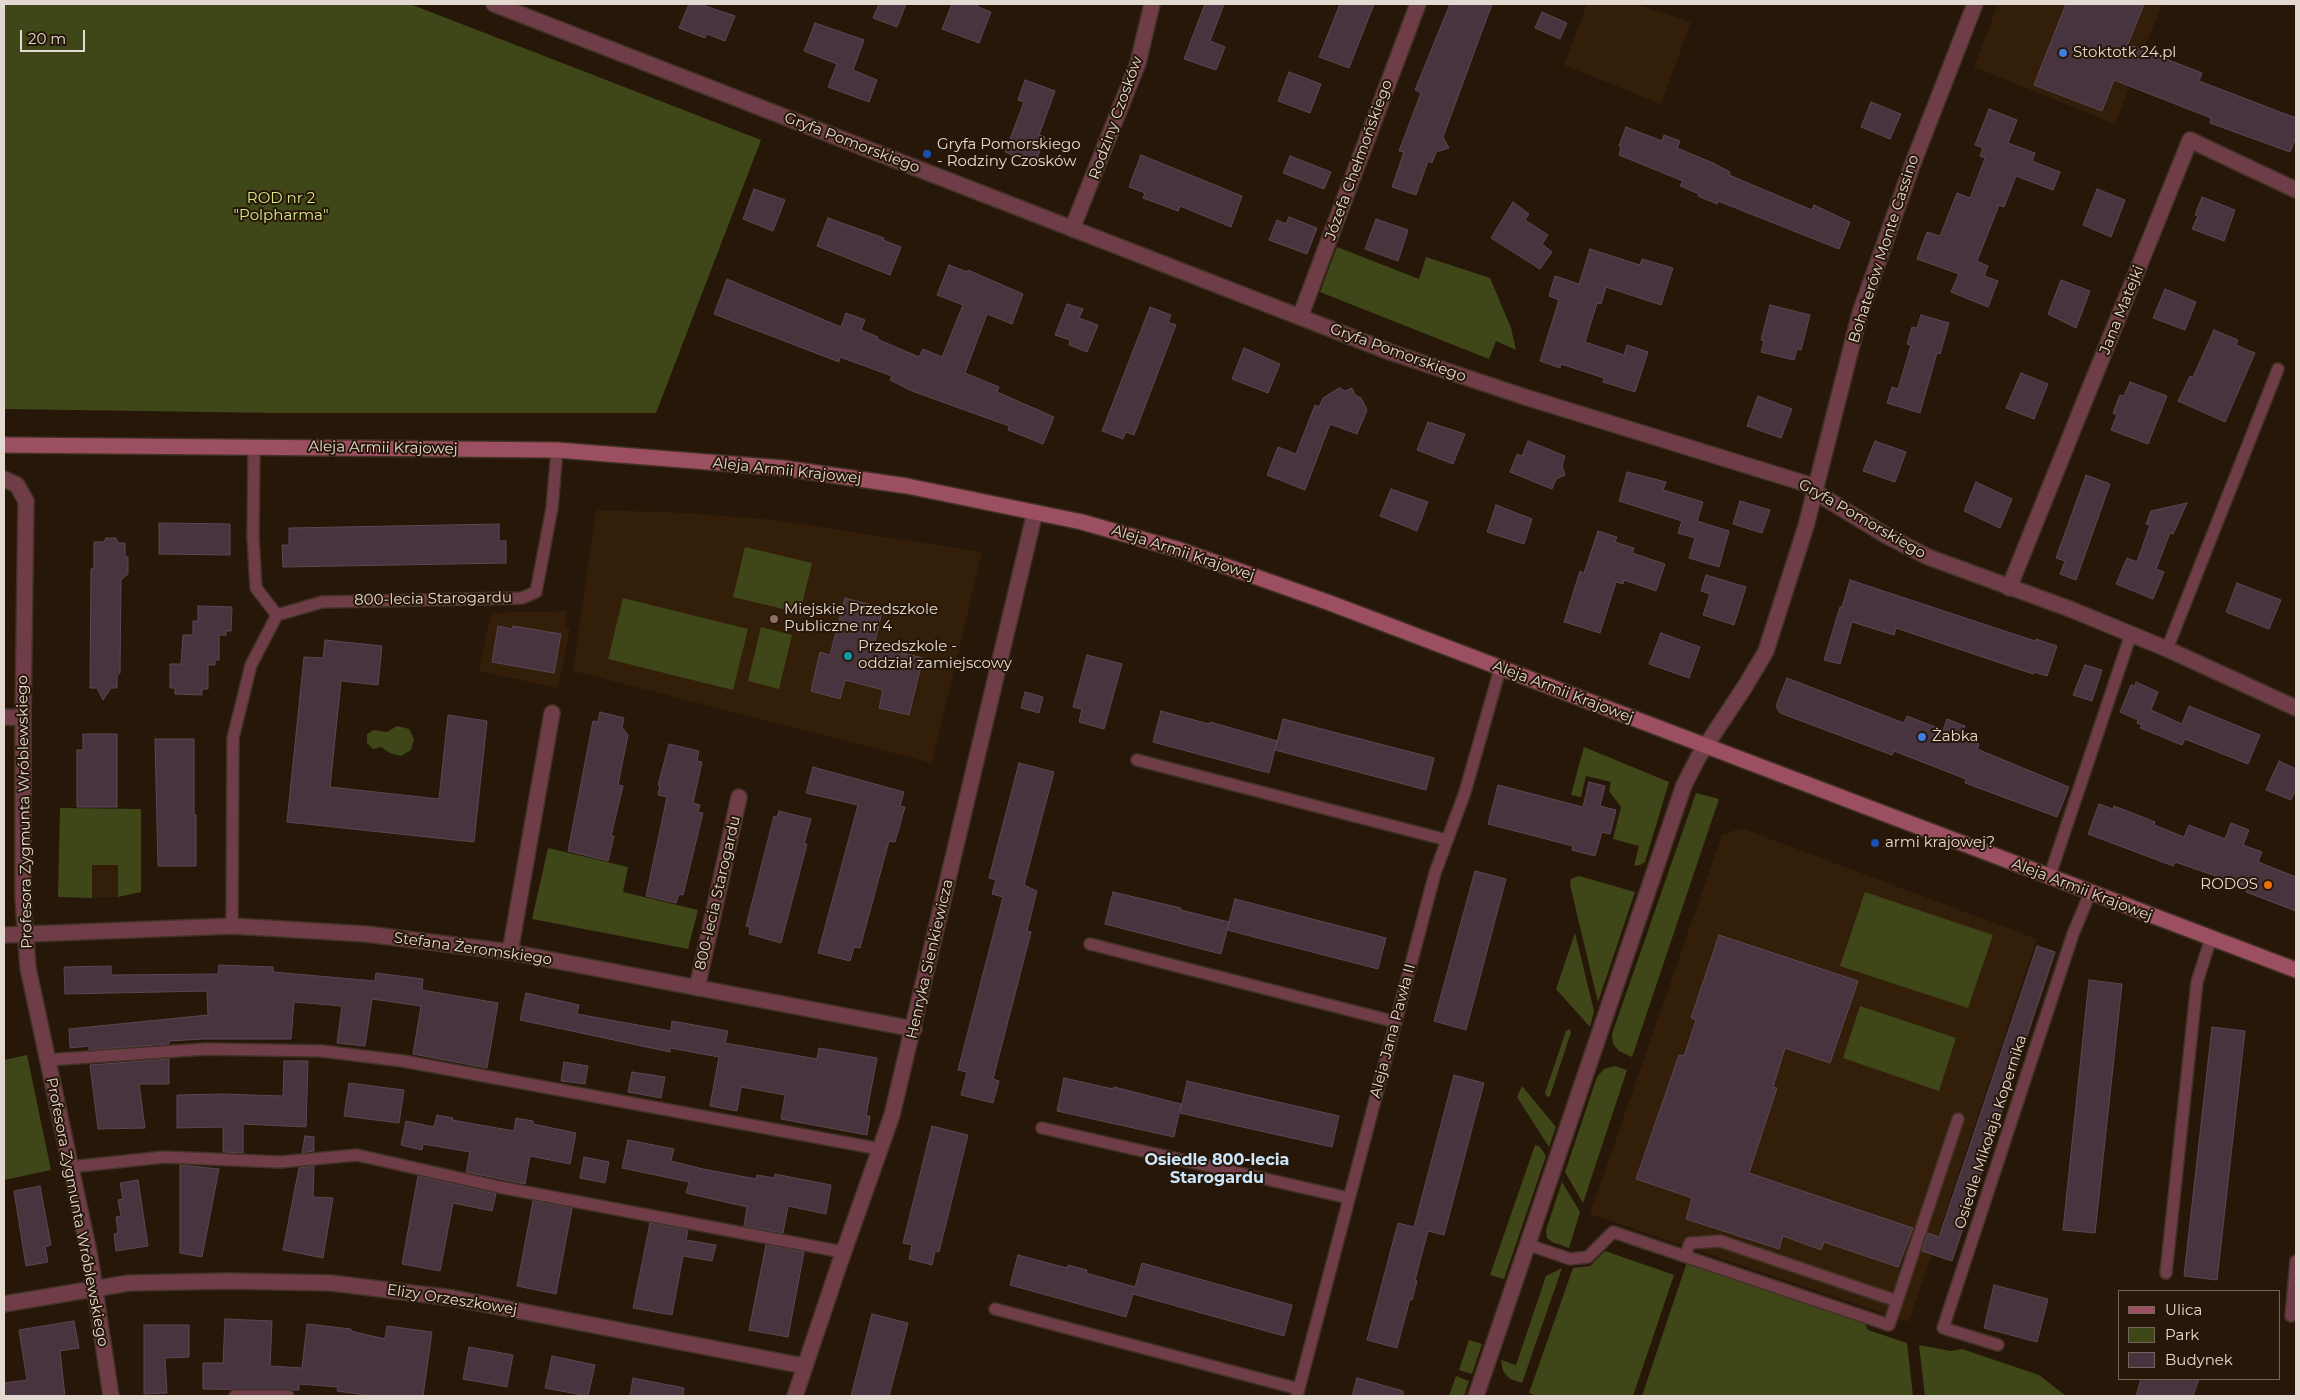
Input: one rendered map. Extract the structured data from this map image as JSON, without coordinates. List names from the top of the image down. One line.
{"streets":{"main road":["Aleja Armii Krajowej"],"street":["Rodziny Czosków","Gryfa Pomorskiego","Józefa Chełmońskiego","Bohaterów Monte Cassino","Jana Matejki","800-lecia Starogardu","Profesora Zygmunta Wróblewskiego","Stefana Żeromskiego","Henryka Sienkiewicza","Elizy Orzeszkowej"],"lane":["Aleja Jana Pawła II","Osiedle Mikołaja Kopernika"]},"crossings":[["Rodziny Czosków","Gryfa Pomorskiego"],["Gryfa Pomorskiego","Józefa Chełmońskiego"],["Gryfa Pomorskiego","Bohaterów Monte Cassino"],["Gryfa Pomorskiego","Jana Matejki"],["Bohaterów Monte Cassino","Aleja Armii Krajowej"],["Aleja Armii Krajowej","800-lecia Starogardu"],["Aleja Armii Krajowej","Henryka Sienkiewicza"],["Aleja Armii Krajowej","Aleja Jana Pawła II"],["Aleja Armii Krajowej","Osiedle Mikołaja Kopernika"],["800-lecia Starogardu","Stefana Żeromskiego"],["Profesora Zygmunta Wróblewskiego","Stefana Żeromskiego"],["Profesora Zygmunta Wróblewskiego","Elizy Orzeszkowej"],["Stefana Żeromskiego","Henryka Sienkiewicza"],["Henryka Sienkiewicza","Elizy Orzeszkowej"]],"districts":["Osiedle 800-lecia Starogardu"],"parks":["ROD nr 2 \"Polpharma\""],"places":["Stoktotk 24.pl","Gryfa Pomorskiego - Rodziny Czosków","Miejskie Przedszkole Publiczne nr 4","Przedszkole - oddział zamiejscowy","Żabka","armi krajowej?","RODOS"],"legend":["Ulica","Park","Budynek"],"scale_bar":"20 m"}
